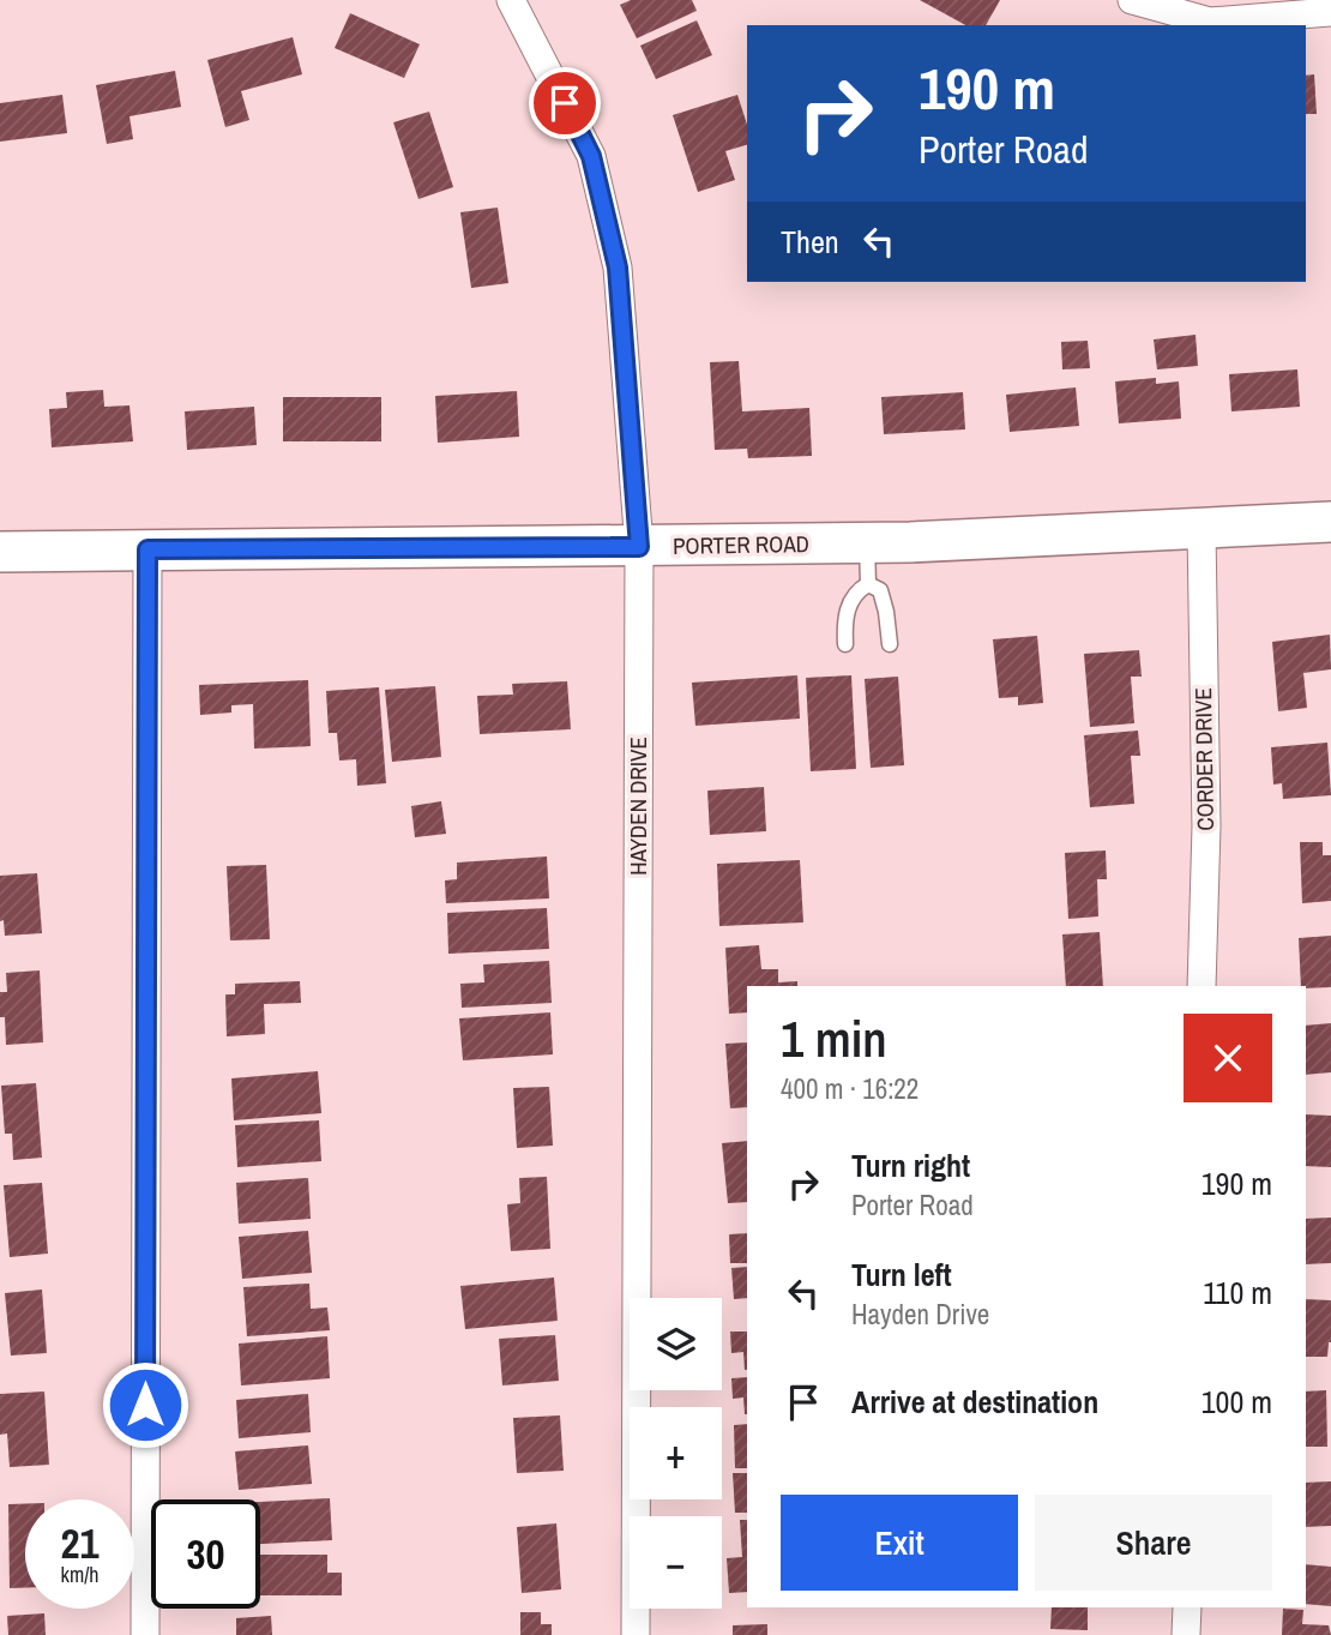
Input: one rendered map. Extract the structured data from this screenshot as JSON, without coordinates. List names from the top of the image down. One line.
{"streets":{"street":["PORTER ROAD","CORDER DRIVE","HAYDEN DRIVE"]},"crossings":[["PORTER ROAD","CORDER DRIVE"],["PORTER ROAD","HAYDEN DRIVE"]],"page":{"turn":["190 m","Porter Road"],"then":"Then","heading":["1 min","400 m · 16:22"],"list":[{"name":"Turn right","note":"Porter Road","value":"190 m"},{"name":"Turn left","note":"Hayden Drive","value":"110 m"},{"name":"Arrive at destination","value":"100 m"}],"map_buttons":["+","−"],"buttons":["Exit","Share"],"speed":"21 km/h","limit":"30"}}
